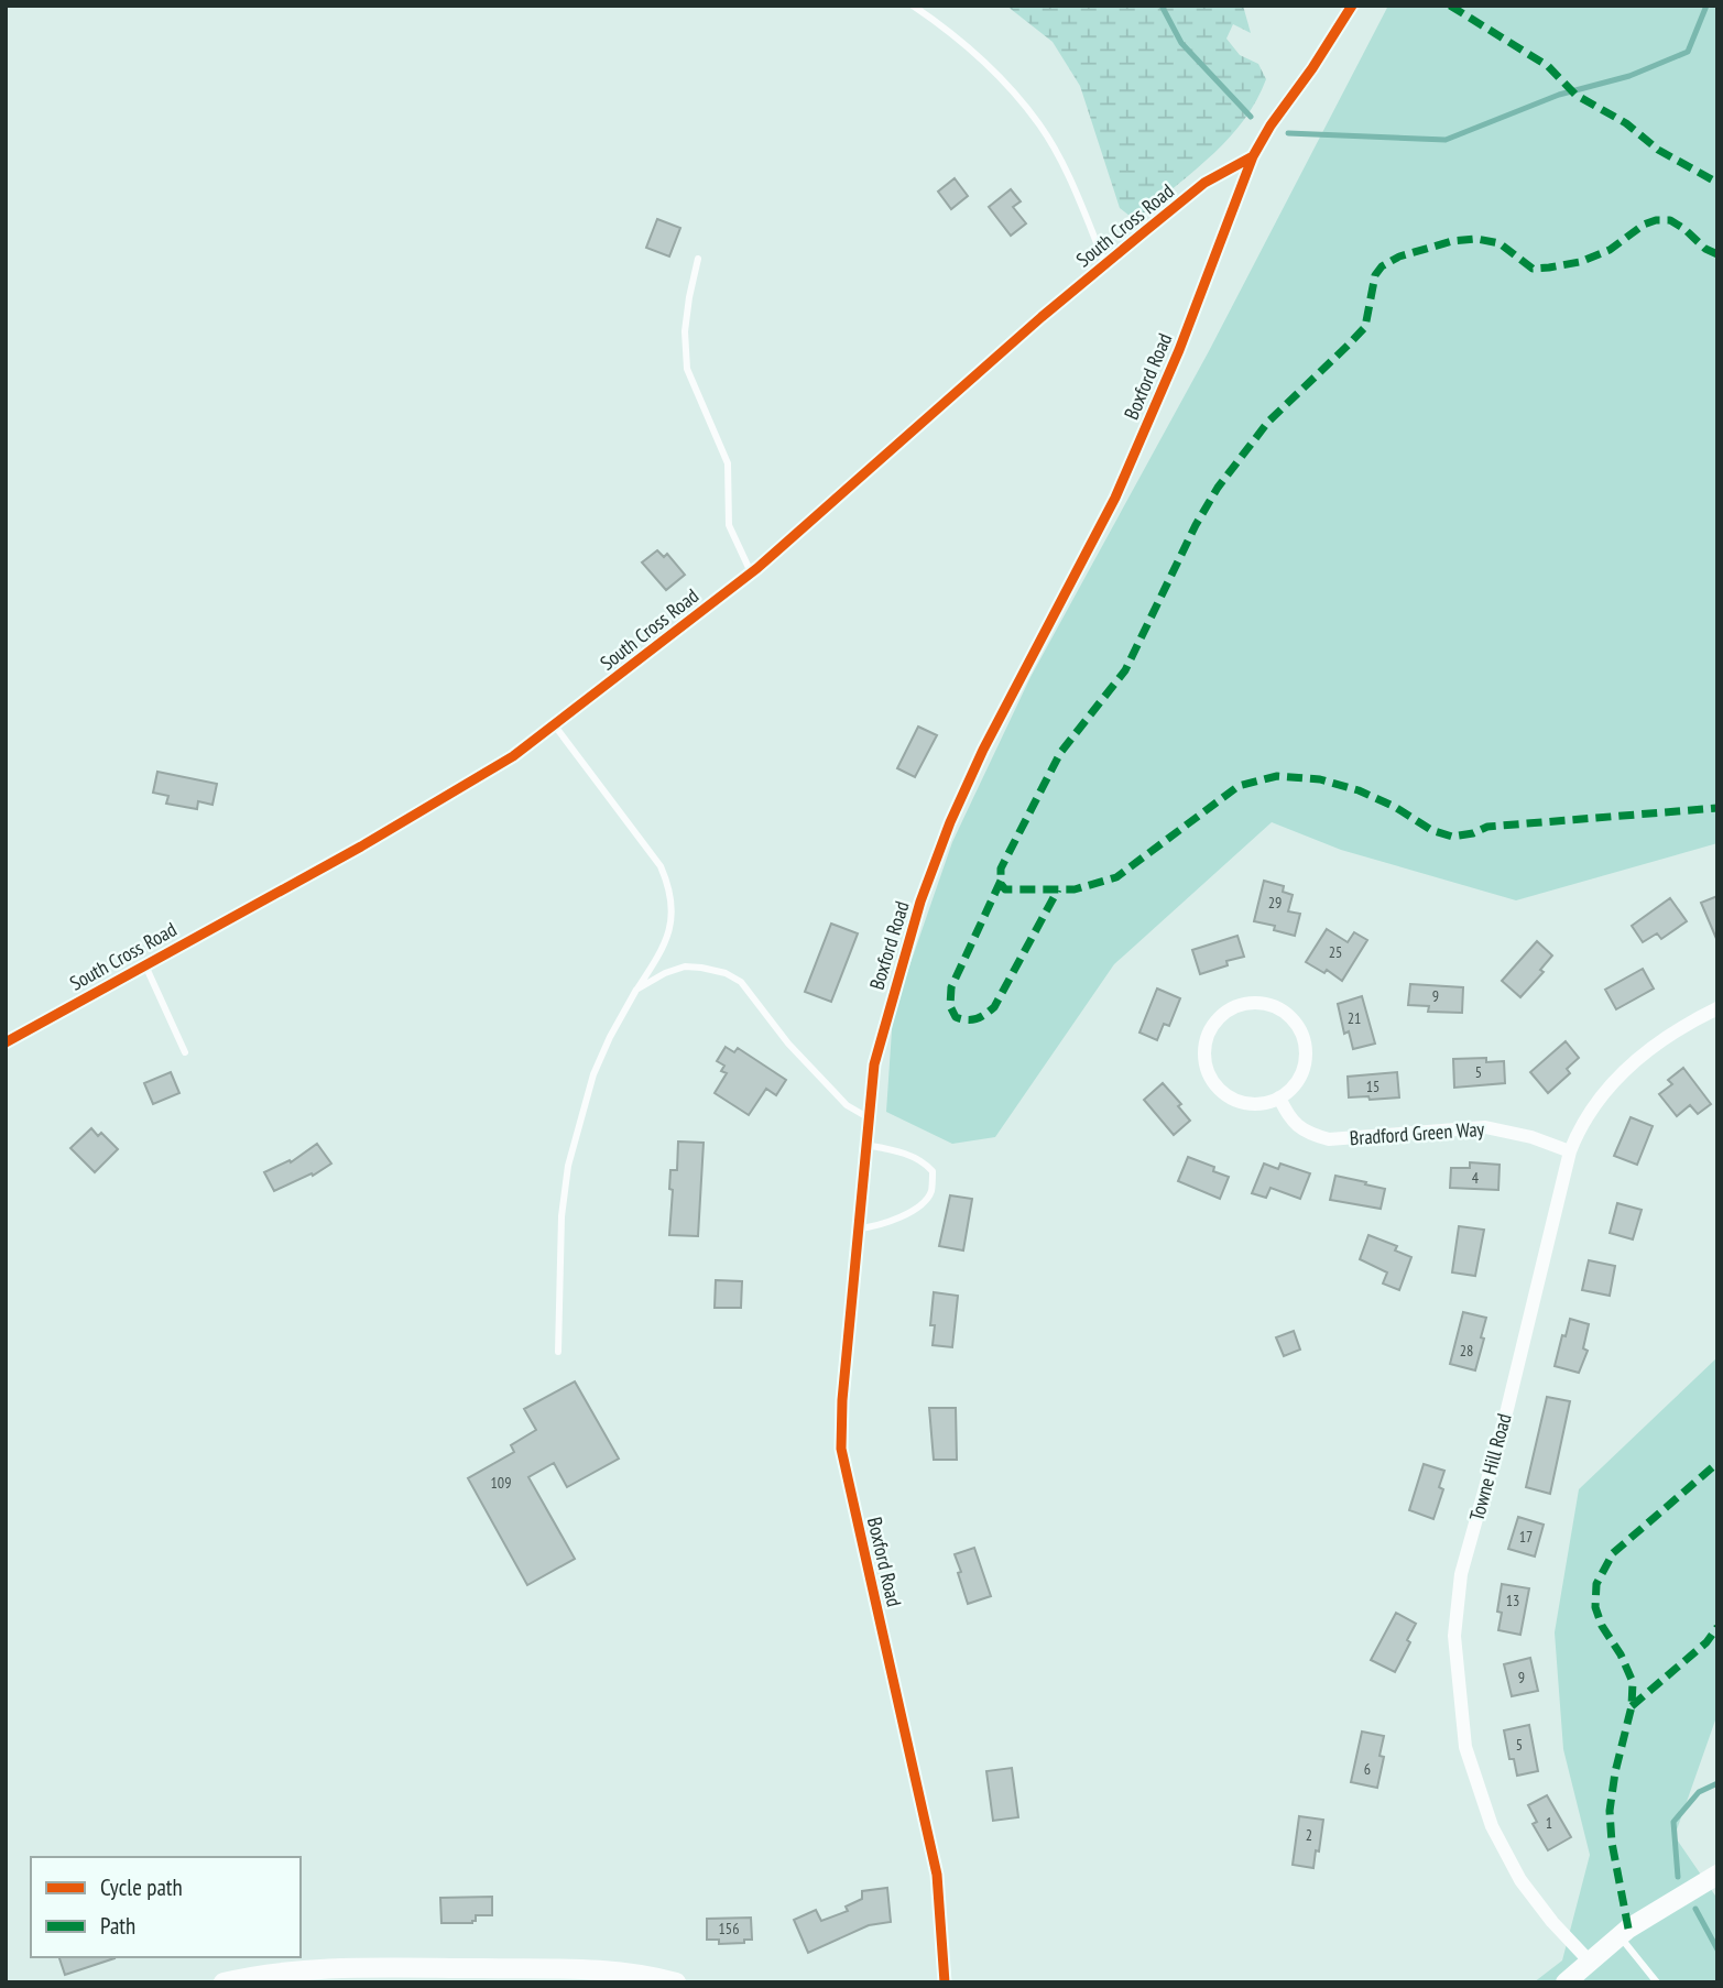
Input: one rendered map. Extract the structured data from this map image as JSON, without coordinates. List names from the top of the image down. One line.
{"streets":{"street":["South Cross Road","Boxford Road","Bradford Green Way","Towne Hill Road"]},"crossings":[["South Cross Road","Boxford Road"],["Bradford Green Way","Towne Hill Road"]],"house_numbers":["29","25","9","21","5","15","4","28","109","17","13","9","5","6","1","2","156"],"legend":["Cycle path","Path"]}
